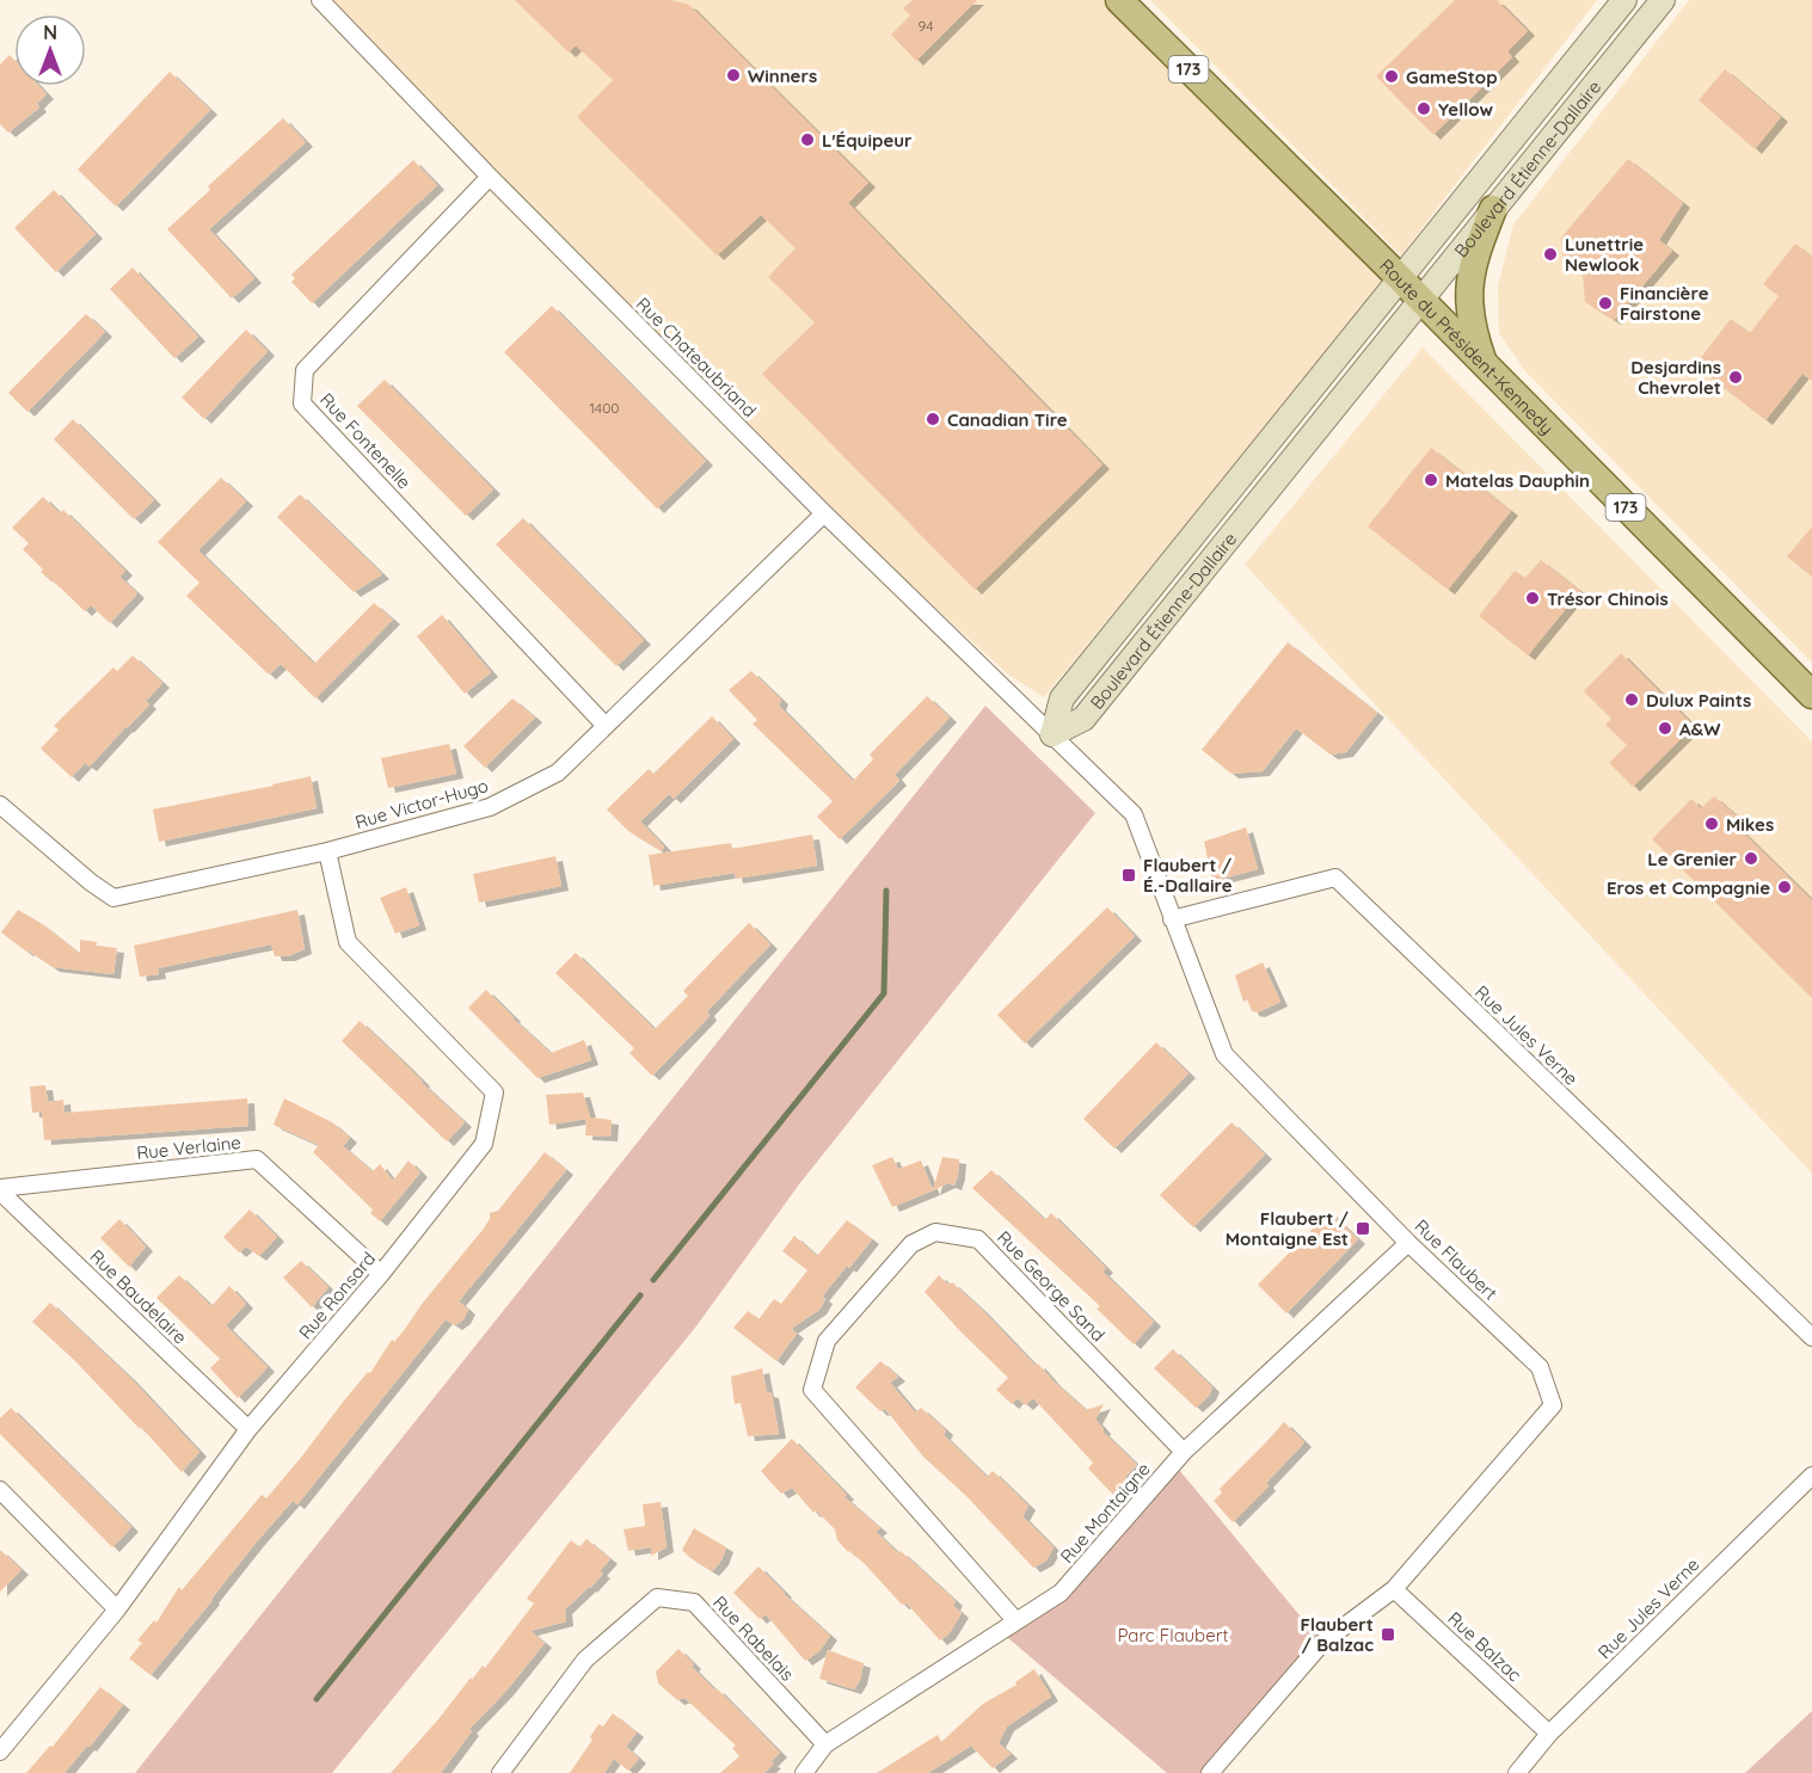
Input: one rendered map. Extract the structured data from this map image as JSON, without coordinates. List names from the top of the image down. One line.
{"streets":{"main road":["173","Route du Président-Kennedy"],"street":["Boulevard Étienne-Dallaire","Rue Chateaubriand","Rue Fontenelle","Rue Victor-Hugo","Rue Jules Verne","Rue Verlaine","Rue Flaubert","Rue George Sand","Rue Ronsard","Rue Baudelaire","Rue Montaigne","Rue Rabelais","Rue Balzac"]},"crossings":[["Boulevard Étienne-Dallaire","Route du Président-Kennedy"],["Boulevard Étienne-Dallaire","Rue Chateaubriand"],["Boulevard Étienne-Dallaire","Rue Flaubert"],["Rue Chateaubriand","Rue Fontenelle"],["Rue Chateaubriand","Rue Victor-Hugo"],["Rue Chateaubriand","Rue Flaubert"],["Rue Fontenelle","Rue Victor-Hugo"],["Rue Victor-Hugo","Rue Ronsard"],["Rue Jules Verne","Rue Flaubert"],["Rue Jules Verne","Rue Balzac"],["Rue Verlaine","Rue Ronsard"],["Rue Verlaine","Rue Baudelaire"],["Rue Flaubert","Rue Montaigne"],["Rue Flaubert","Rue Balzac"],["Rue George Sand","Rue Montaigne"],["Rue Ronsard","Rue Baudelaire"],["Rue Montaigne","Rue Rabelais"]],"parks":["Parc Flaubert"],"places":{"other":["Winners","GameStop","Yellow","L'Équipeur","Lunettrie Newlook","Financière Fairstone","Desjardins Chevrolet","Canadian Tire","Matelas Dauphin","Trésor Chinois","Dulux Paints","A&W","Mikes","Le Grenier","Eros et Compagnie"],"transit":["Flaubert / É.-Dallaire","Flaubert / Montaigne Est","Flaubert / Balzac"]},"house_numbers":["94","1400"],"north":"top"}
